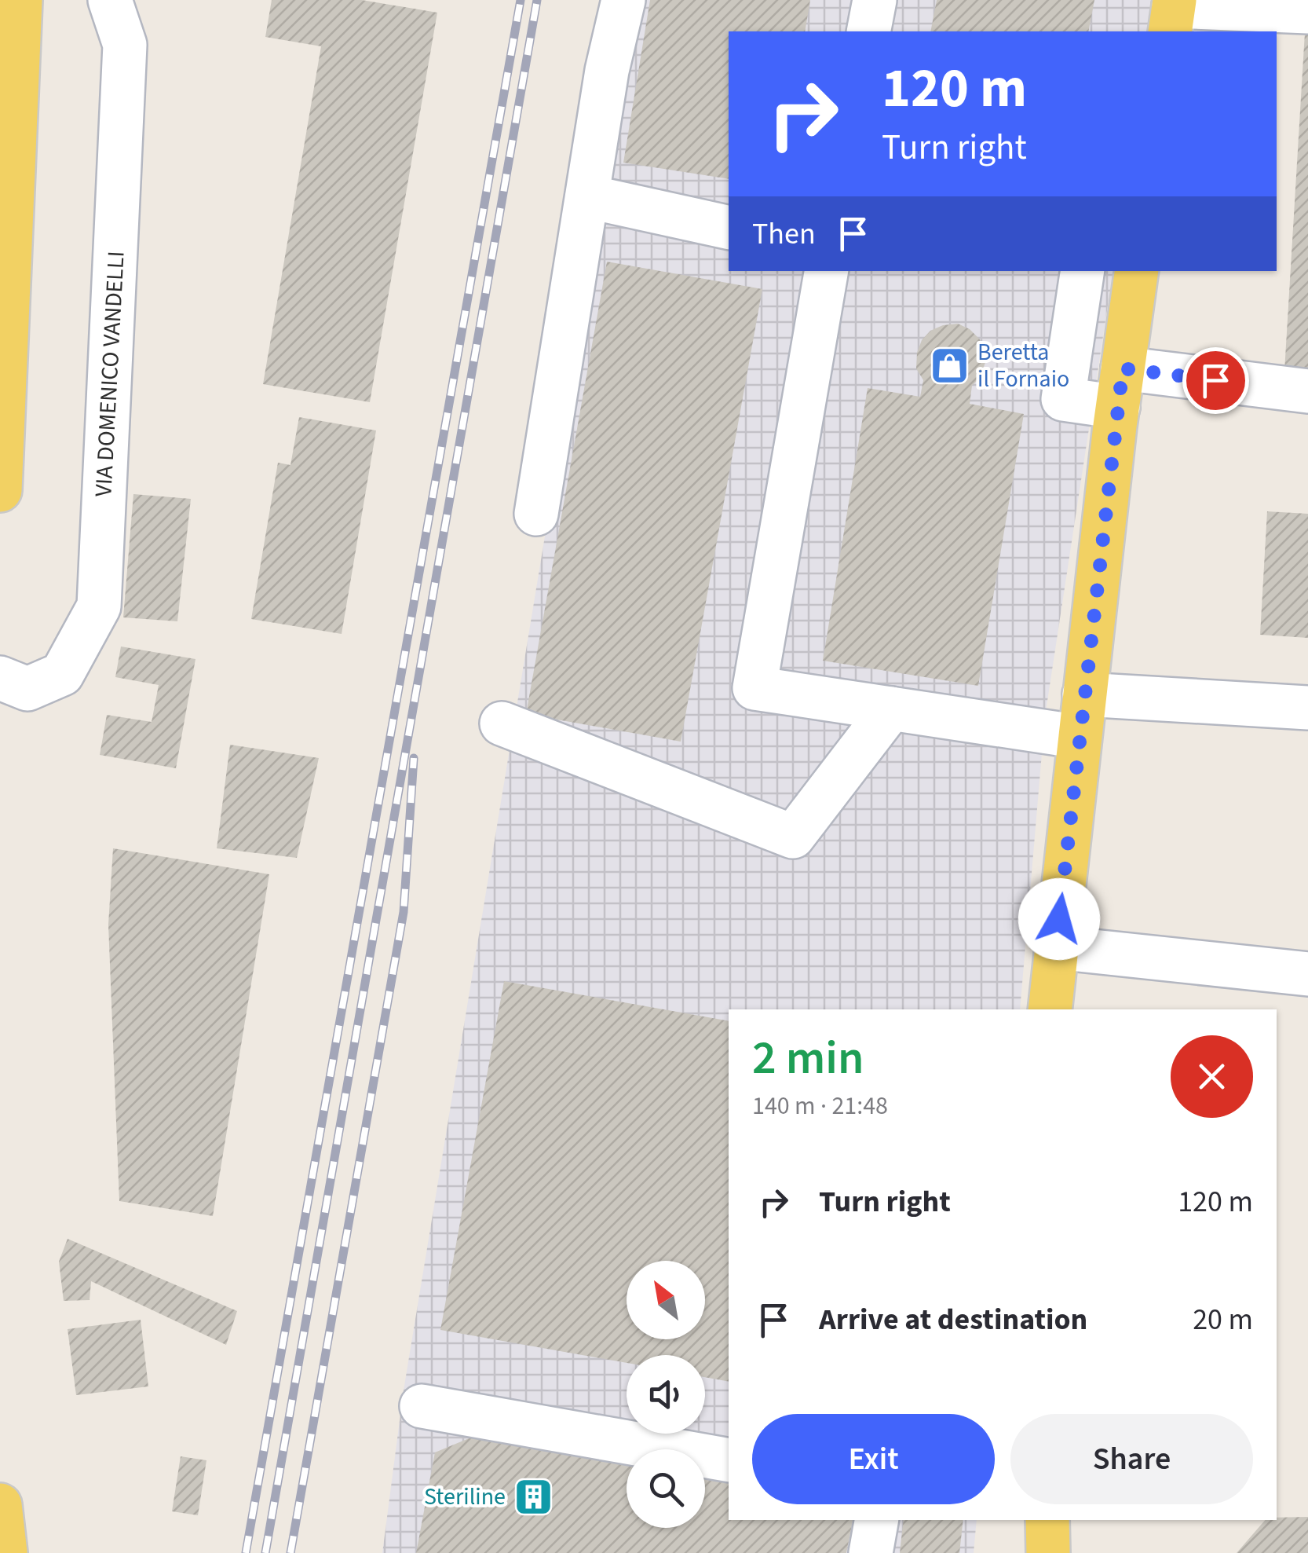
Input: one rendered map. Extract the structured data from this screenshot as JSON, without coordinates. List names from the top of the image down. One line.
{"streets":{"lane":["VIA DOMENICO VANDELLI"]},"places":{"shop":["Beretta il Fornaio"],"building":["Steriline"]},"north":"top left","page":{"turn":["120 m","Turn right"],"then":"Then","heading":["2 min","140 m · 21:48"],"list":[{"name":"Turn right","value":"120 m"},{"name":"Arrive at destination","value":"20 m"}],"buttons":["Exit","Share"]}}
